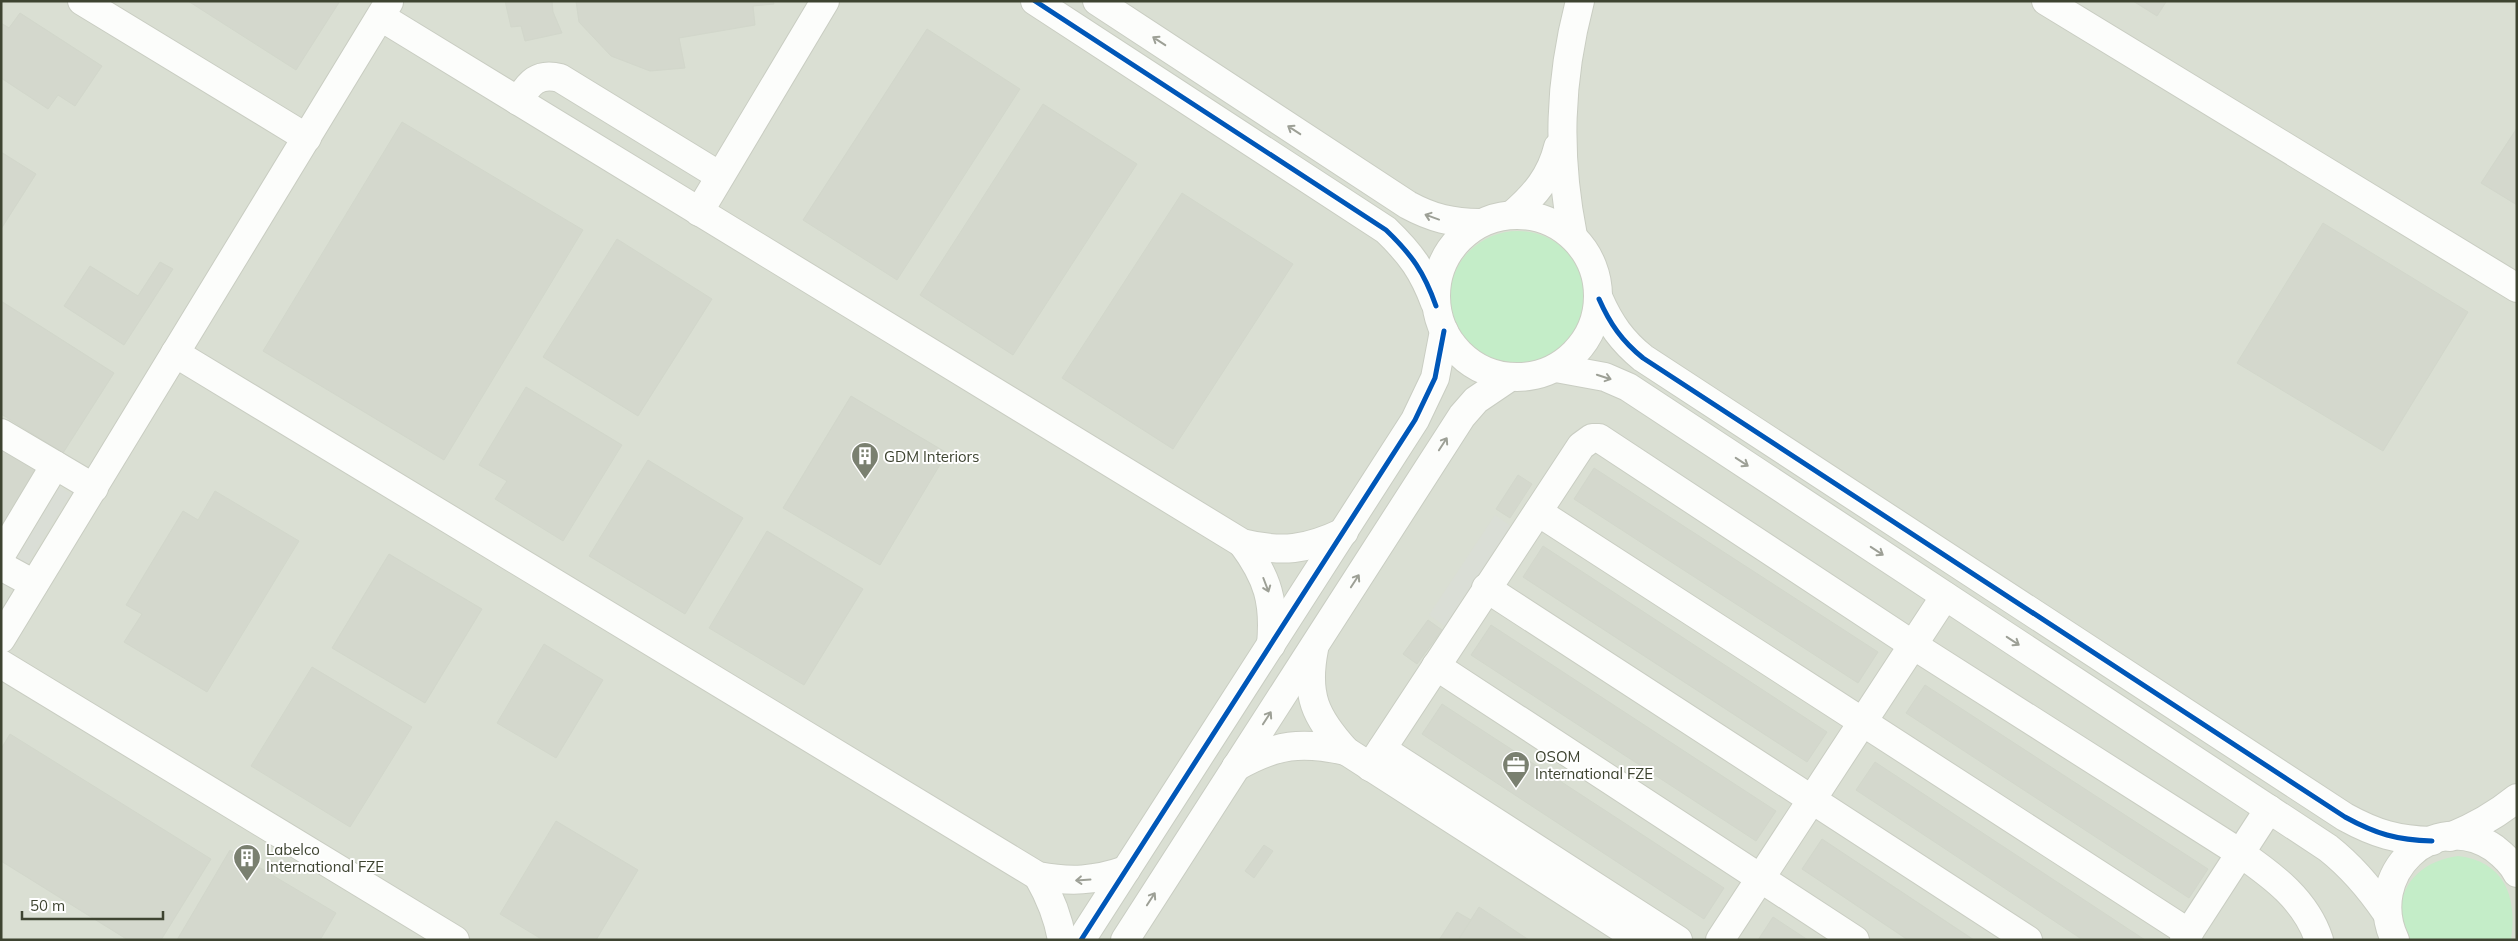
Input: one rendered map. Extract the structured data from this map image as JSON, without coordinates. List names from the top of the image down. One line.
{"places":{"building":["GDM Interiors","Labelco International FZE"],"office":["OSOM International FZE"]},"scale_bar":"50 m"}
